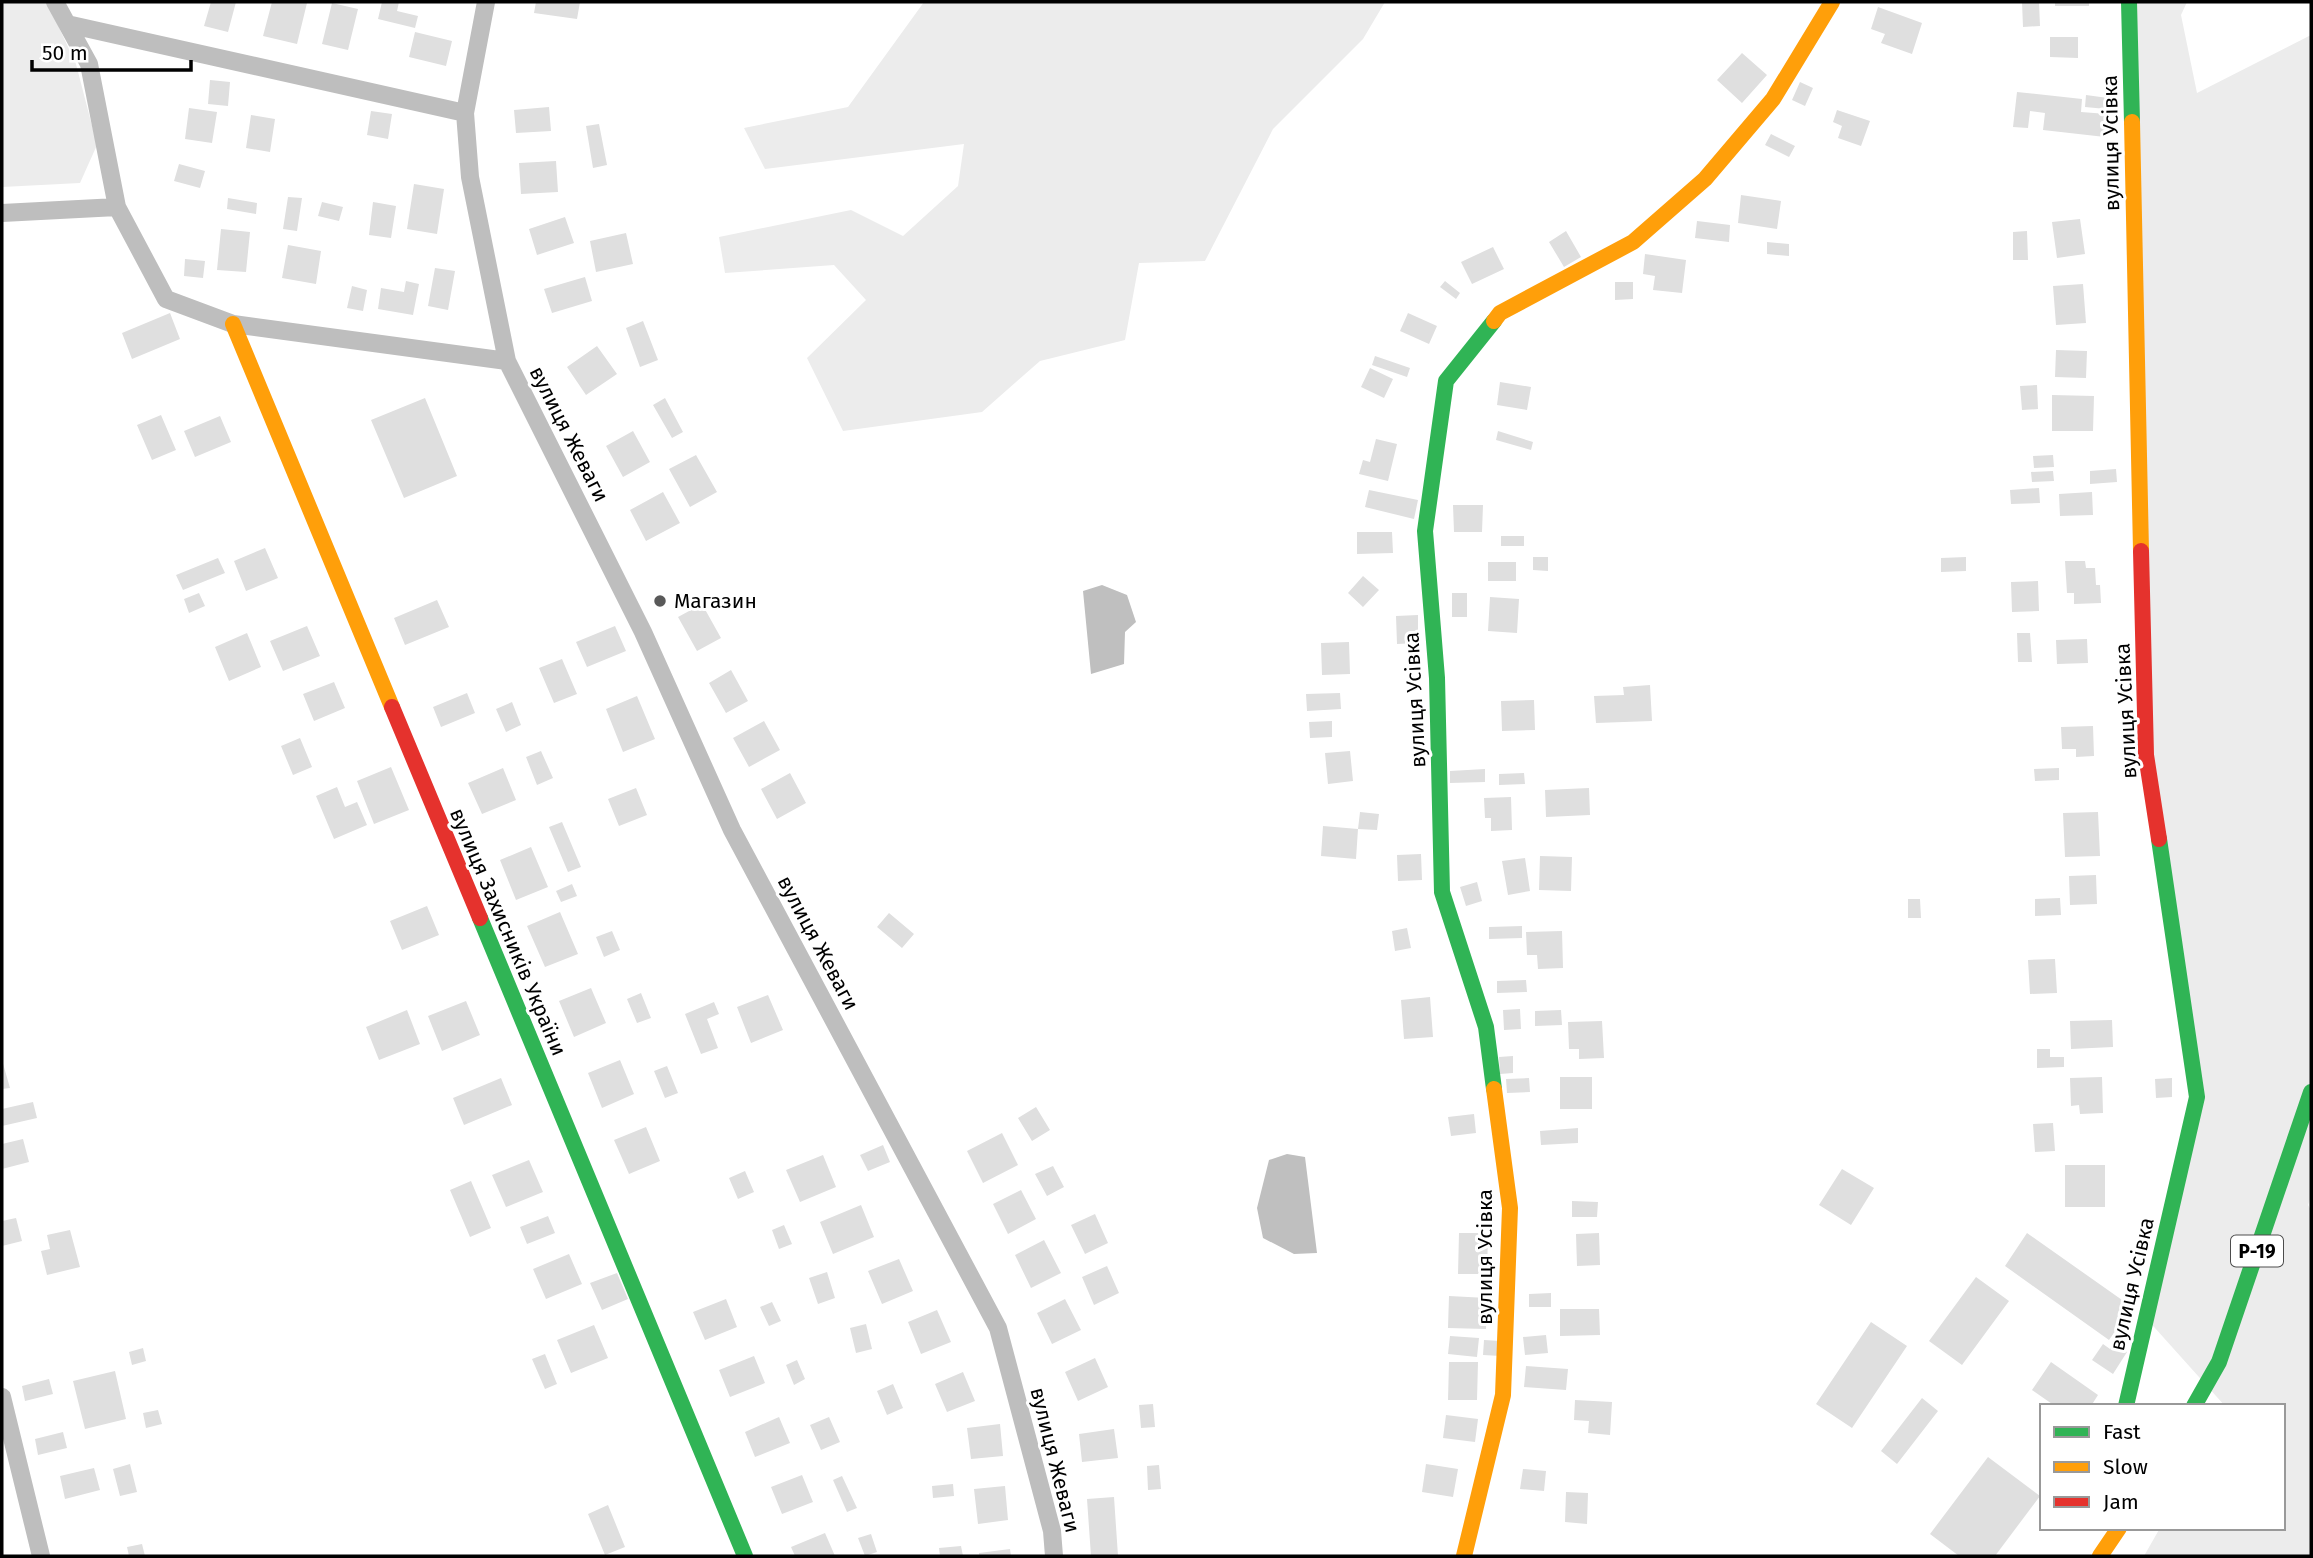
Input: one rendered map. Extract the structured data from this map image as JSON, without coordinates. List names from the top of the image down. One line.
{"streets":{"street":["вулиця Усівка","вулиця Жеваги","вулиця Захисників України","Р-19"]},"crossings":[["вулиця Жеваги","вулиця Захисників України"]],"places":["Магазин"],"legend":["Fast","Slow","Jam"],"scale_bar":"50 m"}
